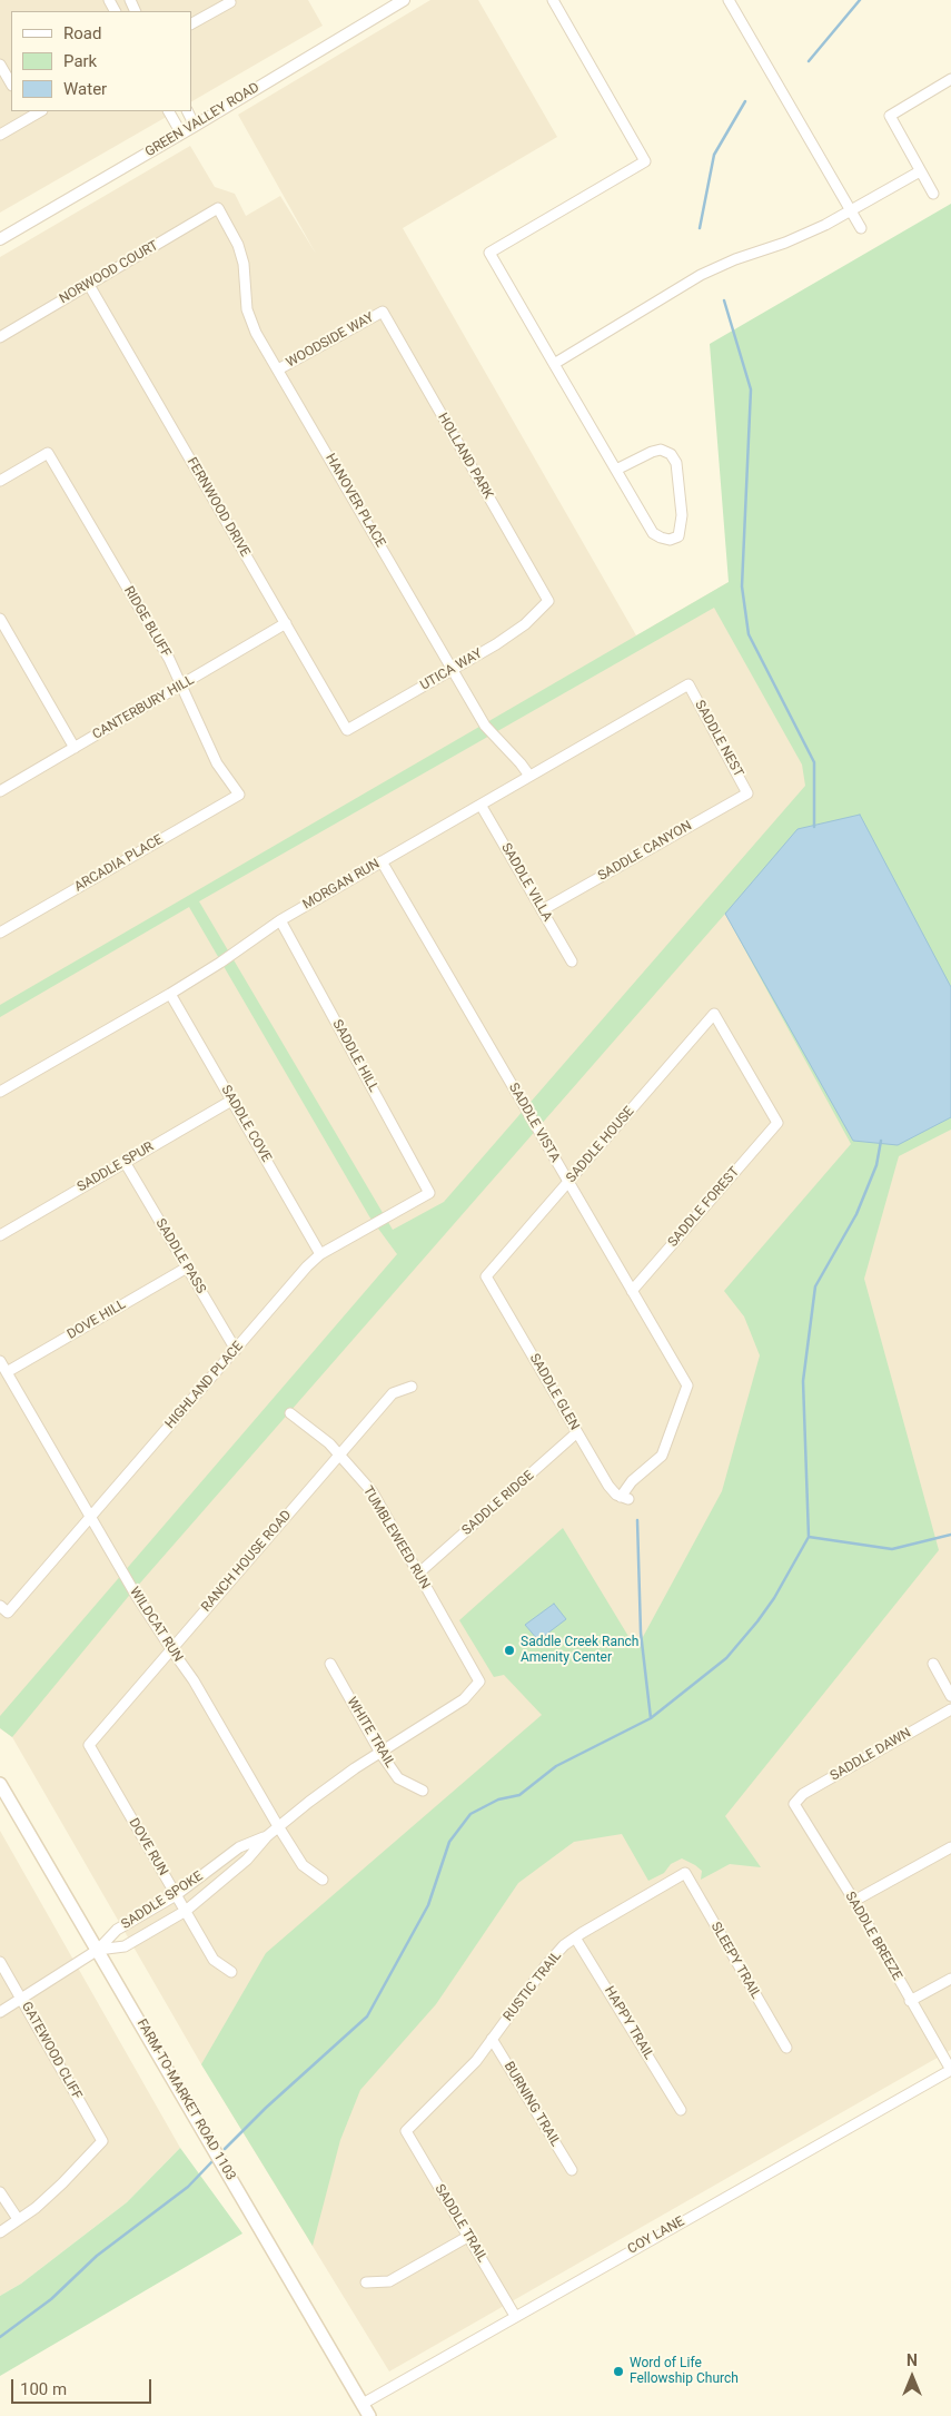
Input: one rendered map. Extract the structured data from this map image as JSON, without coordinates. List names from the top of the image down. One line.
{"streets":{"main road":["FARM-TO-MARKET ROAD 1103"],"street":["GREEN VALLEY ROAD","NORWOOD COURT","WOODSIDE WAY","HOLLAND PARK","HANOVER PLACE","FERNWOOD DRIVE","RIDGE BLUFF","UTICA WAY","CANTERBURY HILL","SADDLE NEST","SADDLE CANYON","ARCADIA PLACE","SADDLE VILLA","MORGAN RUN","SADDLE HILL","SADDLE VISTA","SADDLE COVE","SADDLE HOUSE","SADDLE SPUR","SADDLE FOREST","SADDLE PASS","DOVE HILL","HIGHLAND PLACE","SADDLE GLEN","SADDLE RIDGE","TUMBLEWEED RUN","RANCH HOUSE ROAD","WILDCAT RUN","WHITE TRAIL","SADDLE DAWN","DOVE RUN","SADDLE SPOKE","SADDLE BREEZE","SLEEPY TRAIL","RUSTIC TRAIL","HAPPY TRAIL","GATEWOOD CLIFF","BURNING TRAIL","SADDLE TRAIL","COY LANE"]},"crossings":[["NORWOOD COURT","HANOVER PLACE"],["NORWOOD COURT","FERNWOOD DRIVE"],["WOODSIDE WAY","HOLLAND PARK"],["WOODSIDE WAY","HANOVER PLACE"],["HOLLAND PARK","UTICA WAY"],["HANOVER PLACE","UTICA WAY"],["HANOVER PLACE","MORGAN RUN"],["FERNWOOD DRIVE","UTICA WAY"],["FERNWOOD DRIVE","CANTERBURY HILL"],["RIDGE BLUFF","CANTERBURY HILL"],["RIDGE BLUFF","ARCADIA PLACE"],["SADDLE NEST","SADDLE CANYON"],["SADDLE NEST","MORGAN RUN"],["SADDLE CANYON","SADDLE VILLA"],["SADDLE VILLA","MORGAN RUN"],["MORGAN RUN","SADDLE HILL"],["MORGAN RUN","SADDLE VISTA"],["MORGAN RUN","SADDLE COVE"],["SADDLE HILL","HIGHLAND PLACE"],["SADDLE VISTA","SADDLE HOUSE"],["SADDLE VISTA","SADDLE FOREST"],["SADDLE VISTA","SADDLE GLEN"],["SADDLE COVE","SADDLE SPUR"],["SADDLE COVE","HIGHLAND PLACE"],["SADDLE HOUSE","SADDLE FOREST"],["SADDLE HOUSE","SADDLE GLEN"],["SADDLE SPUR","SADDLE PASS"],["SADDLE PASS","DOVE HILL"],["SADDLE PASS","HIGHLAND PLACE"],["DOVE HILL","WILDCAT RUN"],["HIGHLAND PLACE","WILDCAT RUN"],["SADDLE GLEN","SADDLE RIDGE"],["SADDLE RIDGE","TUMBLEWEED RUN"],["TUMBLEWEED RUN","RANCH HOUSE ROAD"],["TUMBLEWEED RUN","SADDLE SPOKE"],["RANCH HOUSE ROAD","WILDCAT RUN"],["RANCH HOUSE ROAD","DOVE RUN"],["WILDCAT RUN","SADDLE SPOKE"],["WHITE TRAIL","SADDLE SPOKE"],["SADDLE DAWN","SADDLE BREEZE"],["DOVE RUN","SADDLE SPOKE"],["SADDLE SPOKE","FARM-TO-MARKET ROAD 1103"],["SADDLE BREEZE","COY LANE"],["SLEEPY TRAIL","RUSTIC TRAIL"],["RUSTIC TRAIL","HAPPY TRAIL"],["RUSTIC TRAIL","BURNING TRAIL"],["RUSTIC TRAIL","SADDLE TRAIL"],["FARM-TO-MARKET ROAD 1103","COY LANE"],["SADDLE TRAIL","COY LANE"]],"places":["Saddle Creek Ranch Amenity Center","Word of Life Fellowship Church"],"legend":["Road","Park","Water"],"scale_bar":"100 m","north":"top"}
